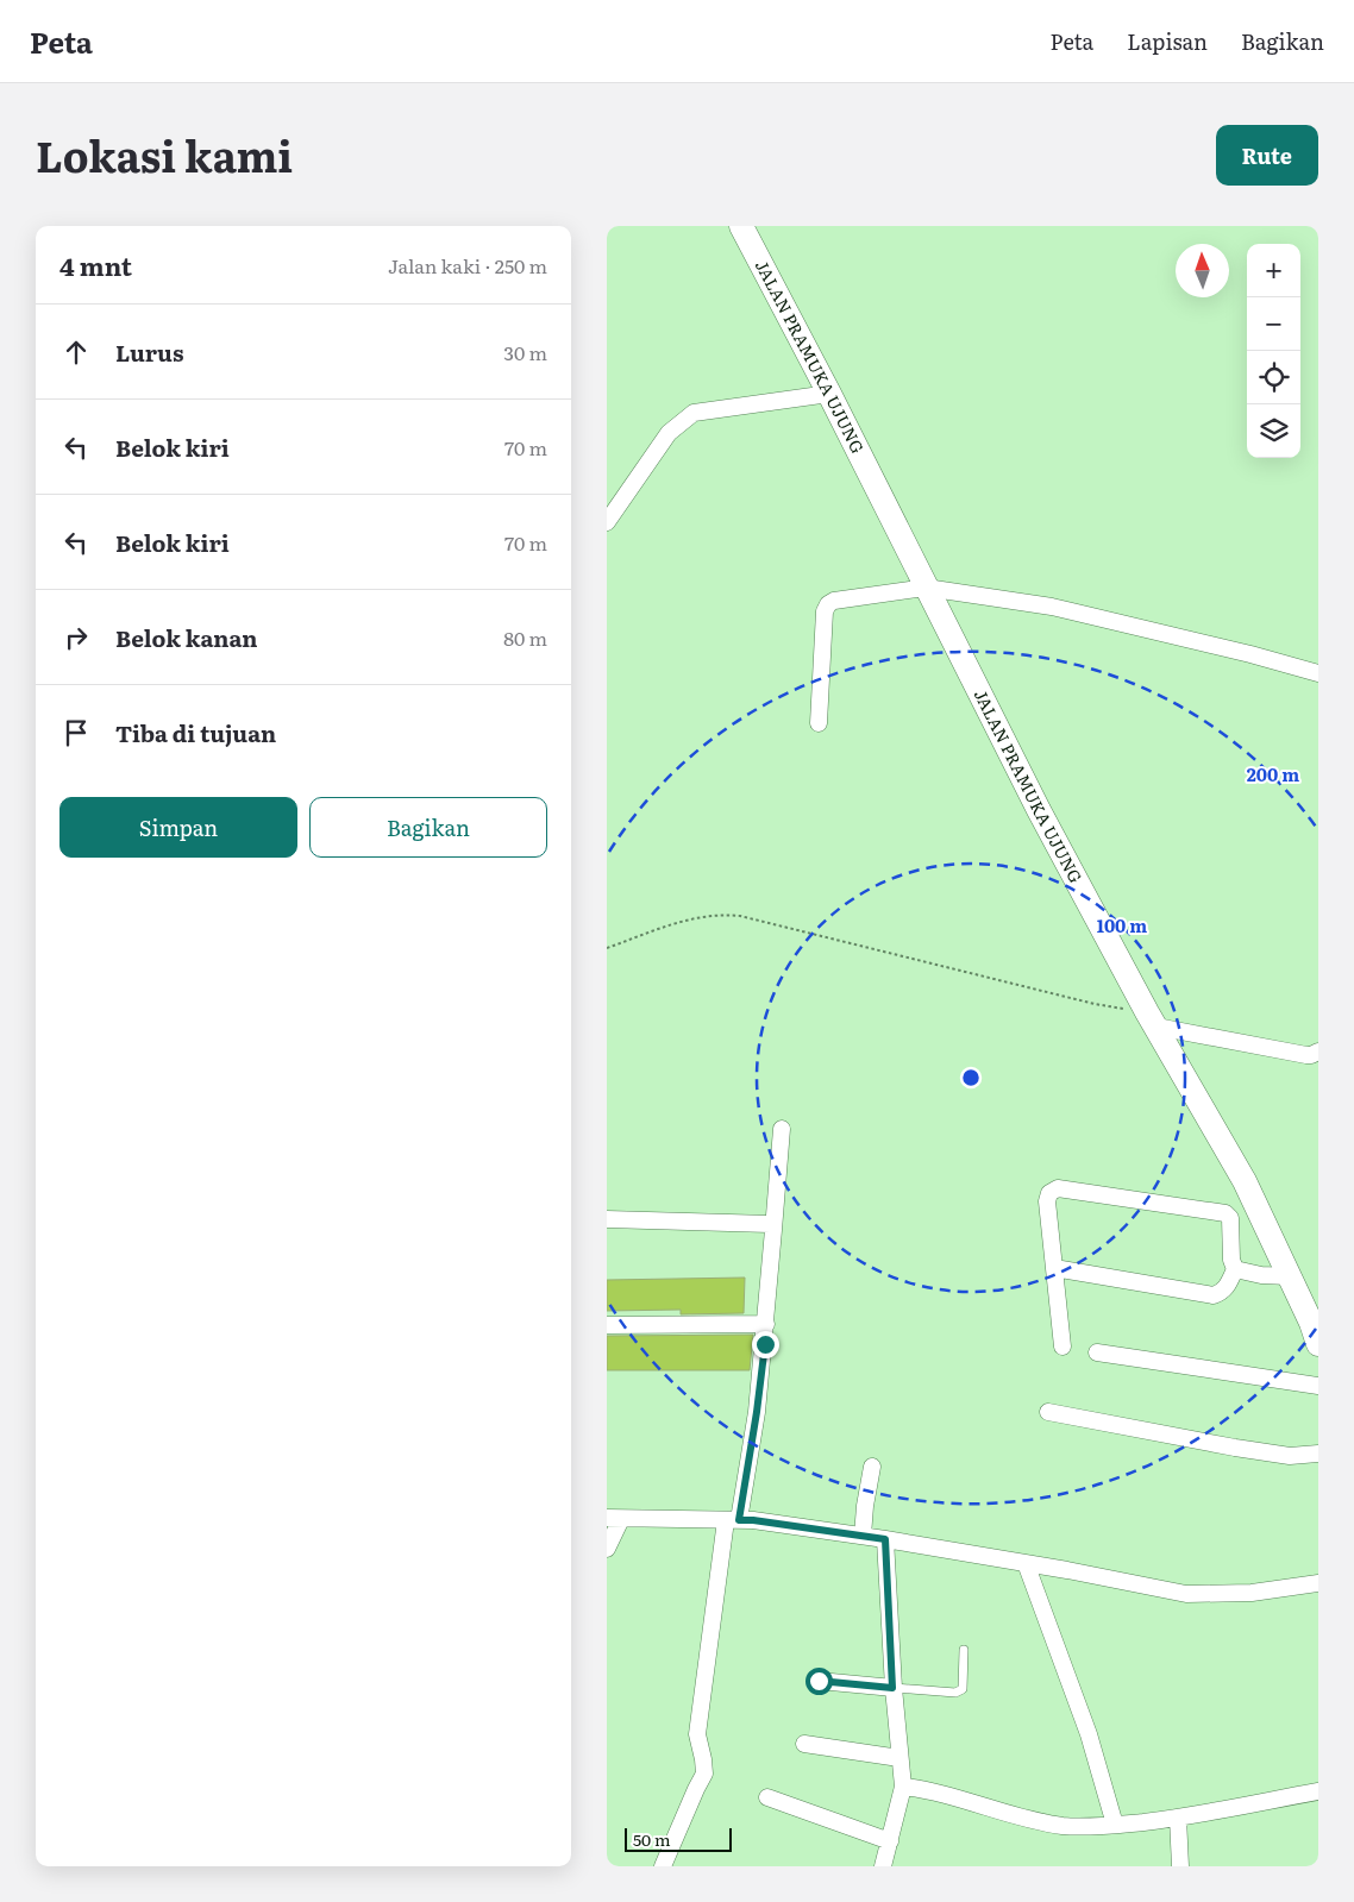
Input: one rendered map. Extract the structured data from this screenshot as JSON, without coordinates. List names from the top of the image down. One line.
{"streets":{"street":["JALAN PRAMUKA UJUNG"]},"scale_bar":"50 m","north":"top","page":{"header":"Peta","nav":["Peta","Lapisan","Bagikan"],"title":"Lokasi kami","buttons":["Rute",["Simpan","Bagikan"]],"heading":["4 mnt","Jalan kaki · 250 m"],"map_buttons":["+","−"],"list":[["Lurus","30 m"],["Belok kiri","70 m"],["Belok kiri","70 m"],["Belok kanan","80 m"],"Tiba di tujuan"],"scale":"50 m"},"rings":["200 m","100 m"]}
